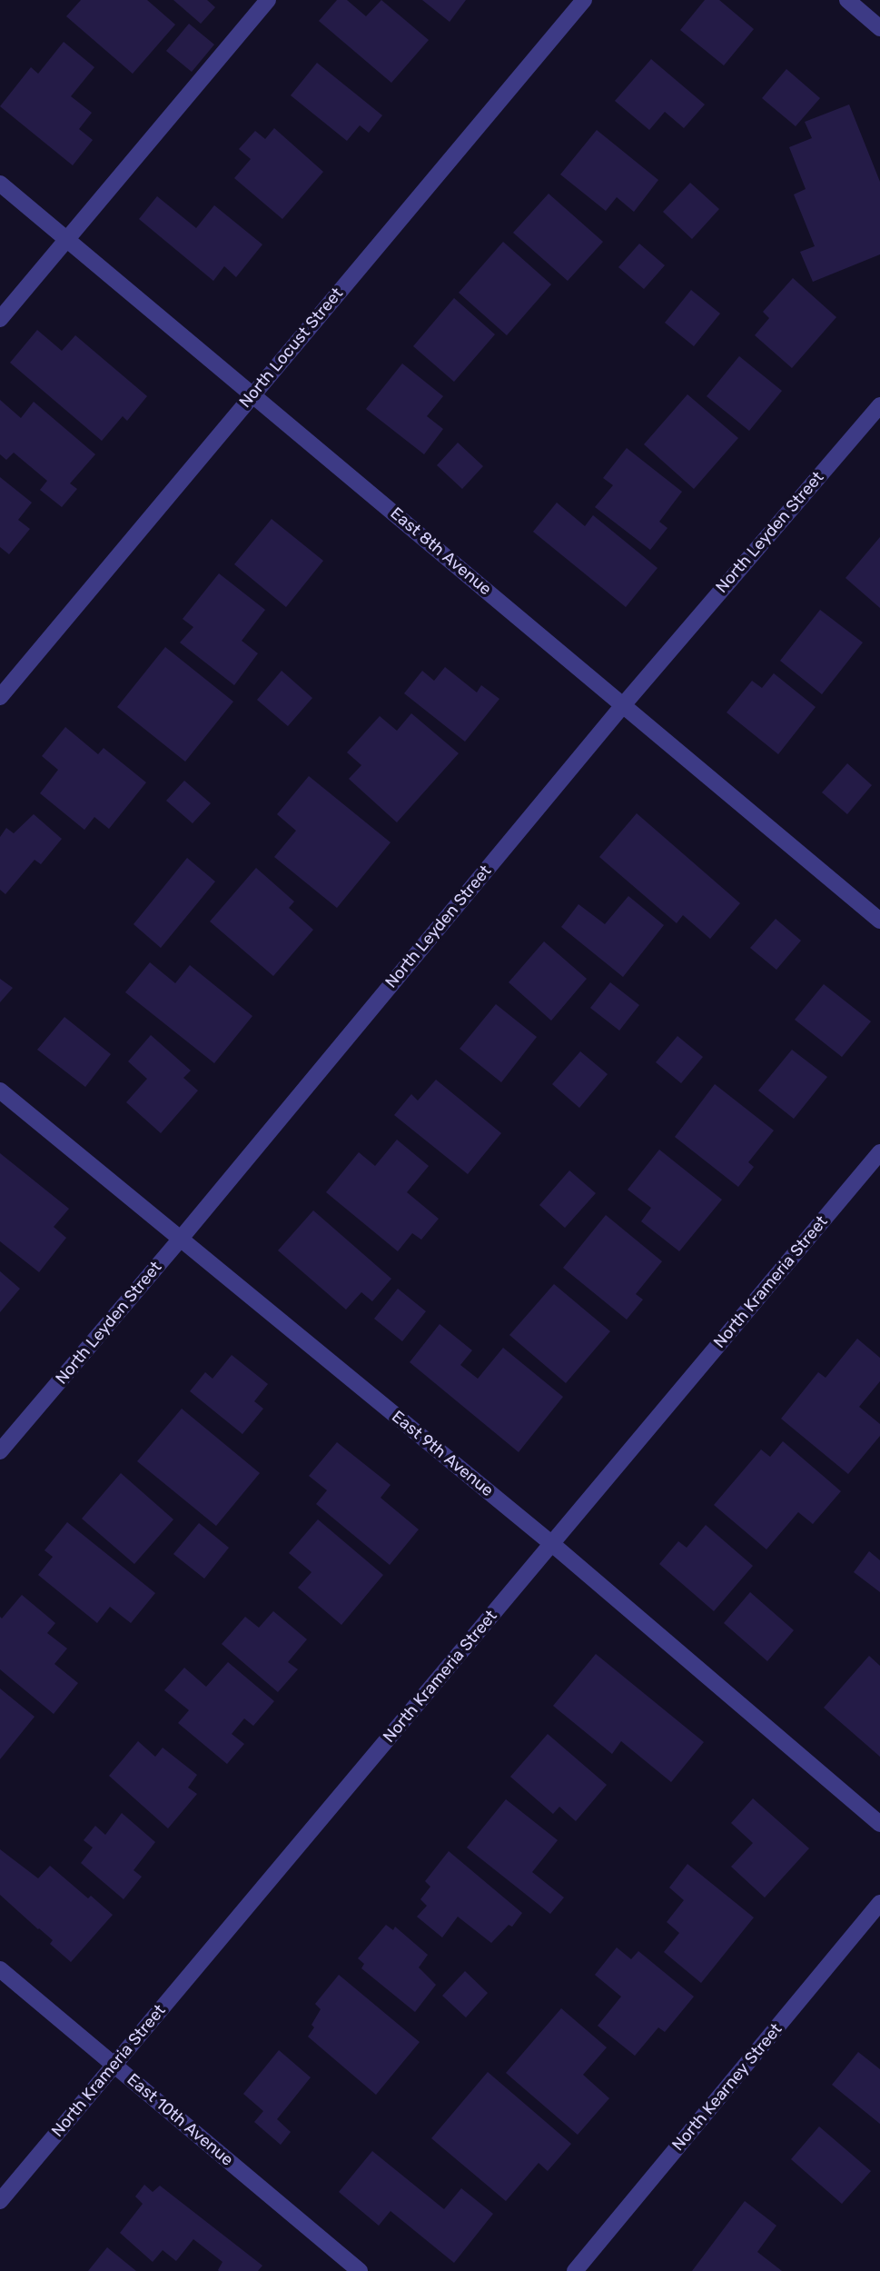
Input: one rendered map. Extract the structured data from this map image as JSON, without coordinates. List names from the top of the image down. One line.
{"streets":{"street":["North Locust Street","North Leyden Street","East 8th Avenue","North Krameria Street","East 9th Avenue","North Kearney Street","East 10th Avenue"]},"crossings":[["North Locust Street","East 8th Avenue"],["North Leyden Street","East 8th Avenue"],["North Leyden Street","East 9th Avenue"],["North Krameria Street","East 9th Avenue"],["North Krameria Street","East 10th Avenue"]]}
